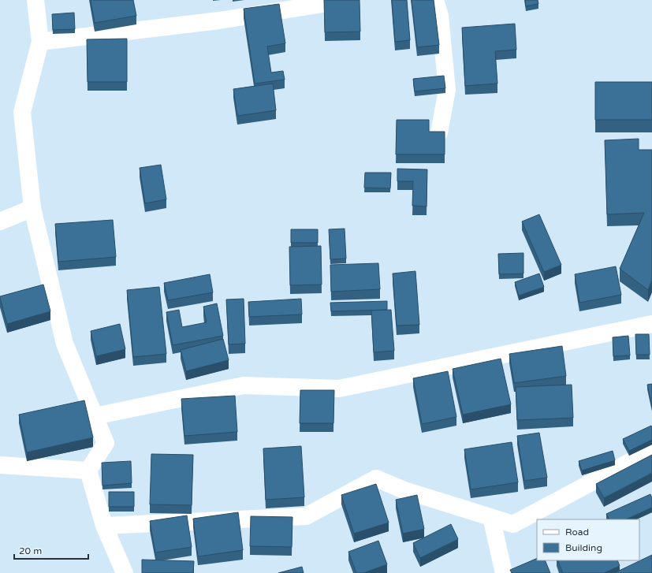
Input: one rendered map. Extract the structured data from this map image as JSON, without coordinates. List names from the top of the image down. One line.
{"legend":["Road","Building"],"scale_bar":"20 m"}
